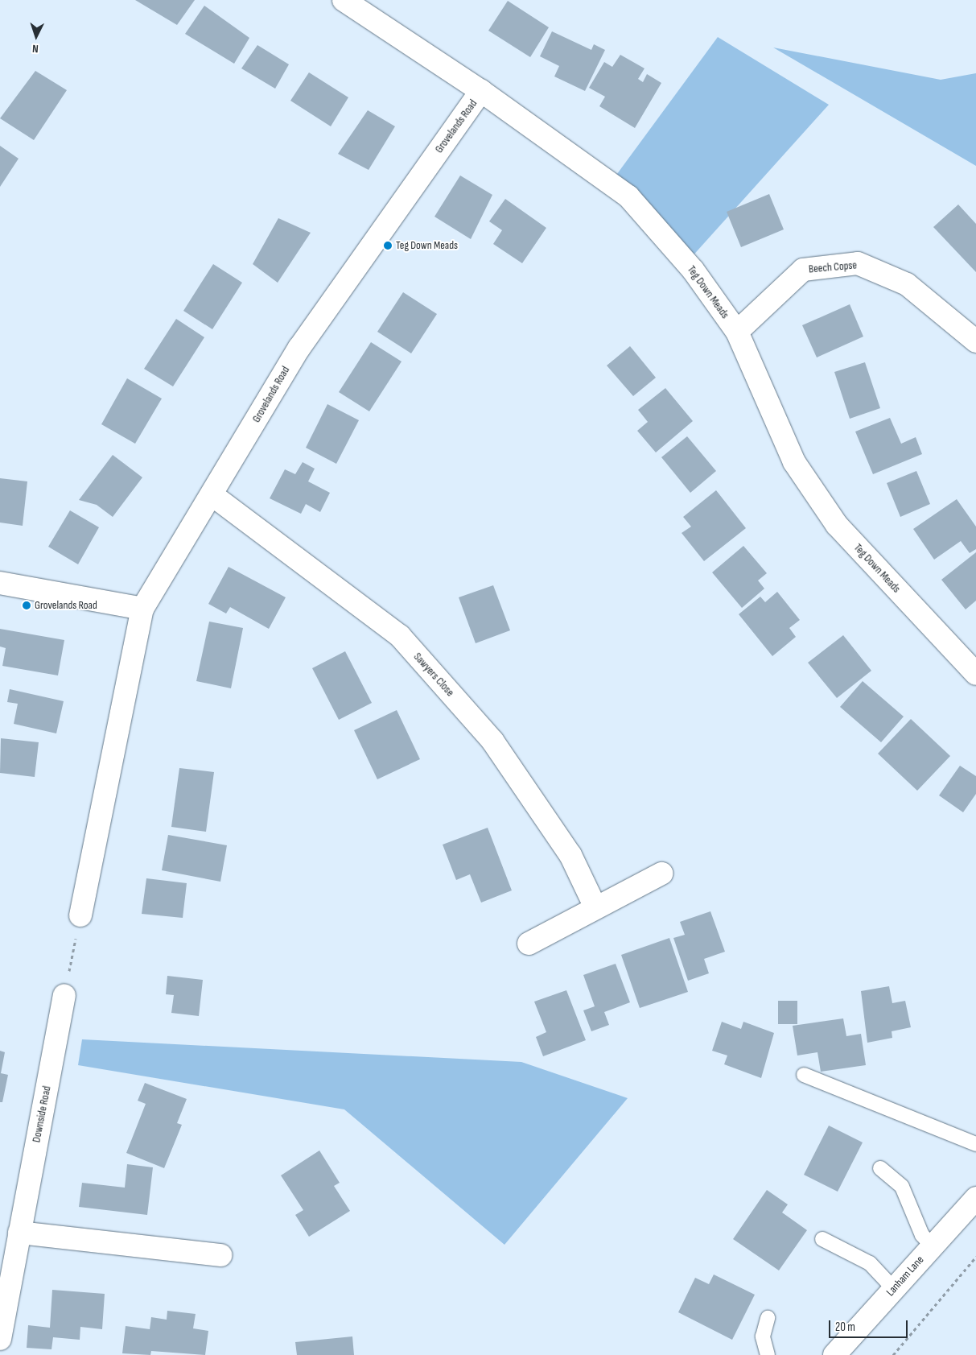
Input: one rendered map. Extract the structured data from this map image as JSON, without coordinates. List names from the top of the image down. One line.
{"streets":{"street":["Grovelands Road","Beech Copse","Teg Down Meads","Sawyers Close","Downside Road","Lanham Lane"]},"crossings":[["Grovelands Road","Teg Down Meads"],["Grovelands Road","Sawyers Close"],["Beech Copse","Teg Down Meads"]],"places":["Teg Down Meads","Grovelands Road"],"scale_bar":"20 m","north":"bottom"}
